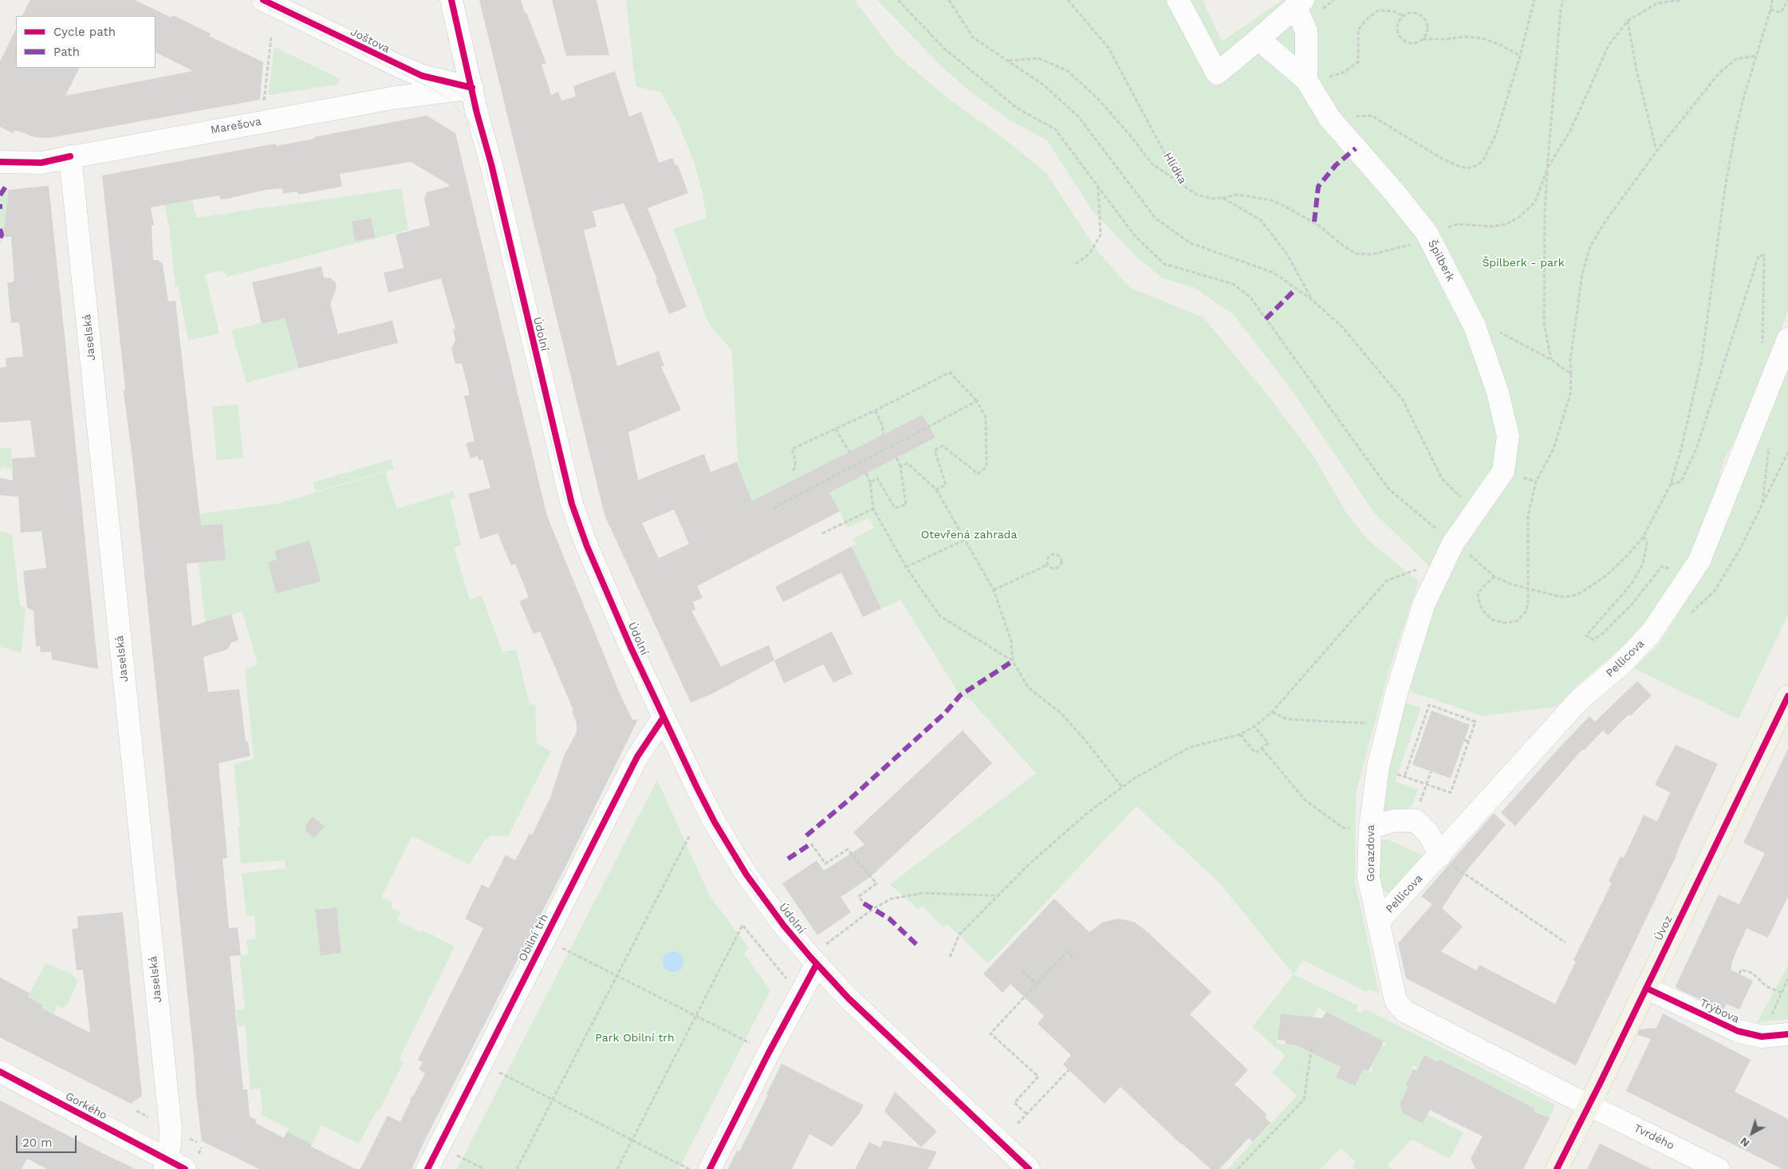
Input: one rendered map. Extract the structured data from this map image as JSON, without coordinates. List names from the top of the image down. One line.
{"streets":{"main road":["Úvoz"],"street":["Joštova","Marešova","Špilberk","Údolní","Jaselská","Pellicova","Gorazdova","Obilní trh","Trýbova","Gorkého","Tvrdého"],"path":["Hlídka"]},"crossings":[["Joštova","Marešova"],["Joštova","Údolní"],["Marešova","Údolní"],["Marešova","Jaselská"],["Špilberk","Gorazdova"],["Údolní","Obilní trh"],["Jaselská","Gorkého"],["Pellicova","Gorazdova"],["Gorazdova","Úvoz"],["Gorazdova","Tvrdého"],["Úvoz","Trýbova"],["Úvoz","Tvrdého"]],"parks":["Špilberk - park","Otevřená zahrada","Park Obilní trh"],"legend":["Cycle path","Path"],"scale_bar":"20 m","north":"bottom left"}
